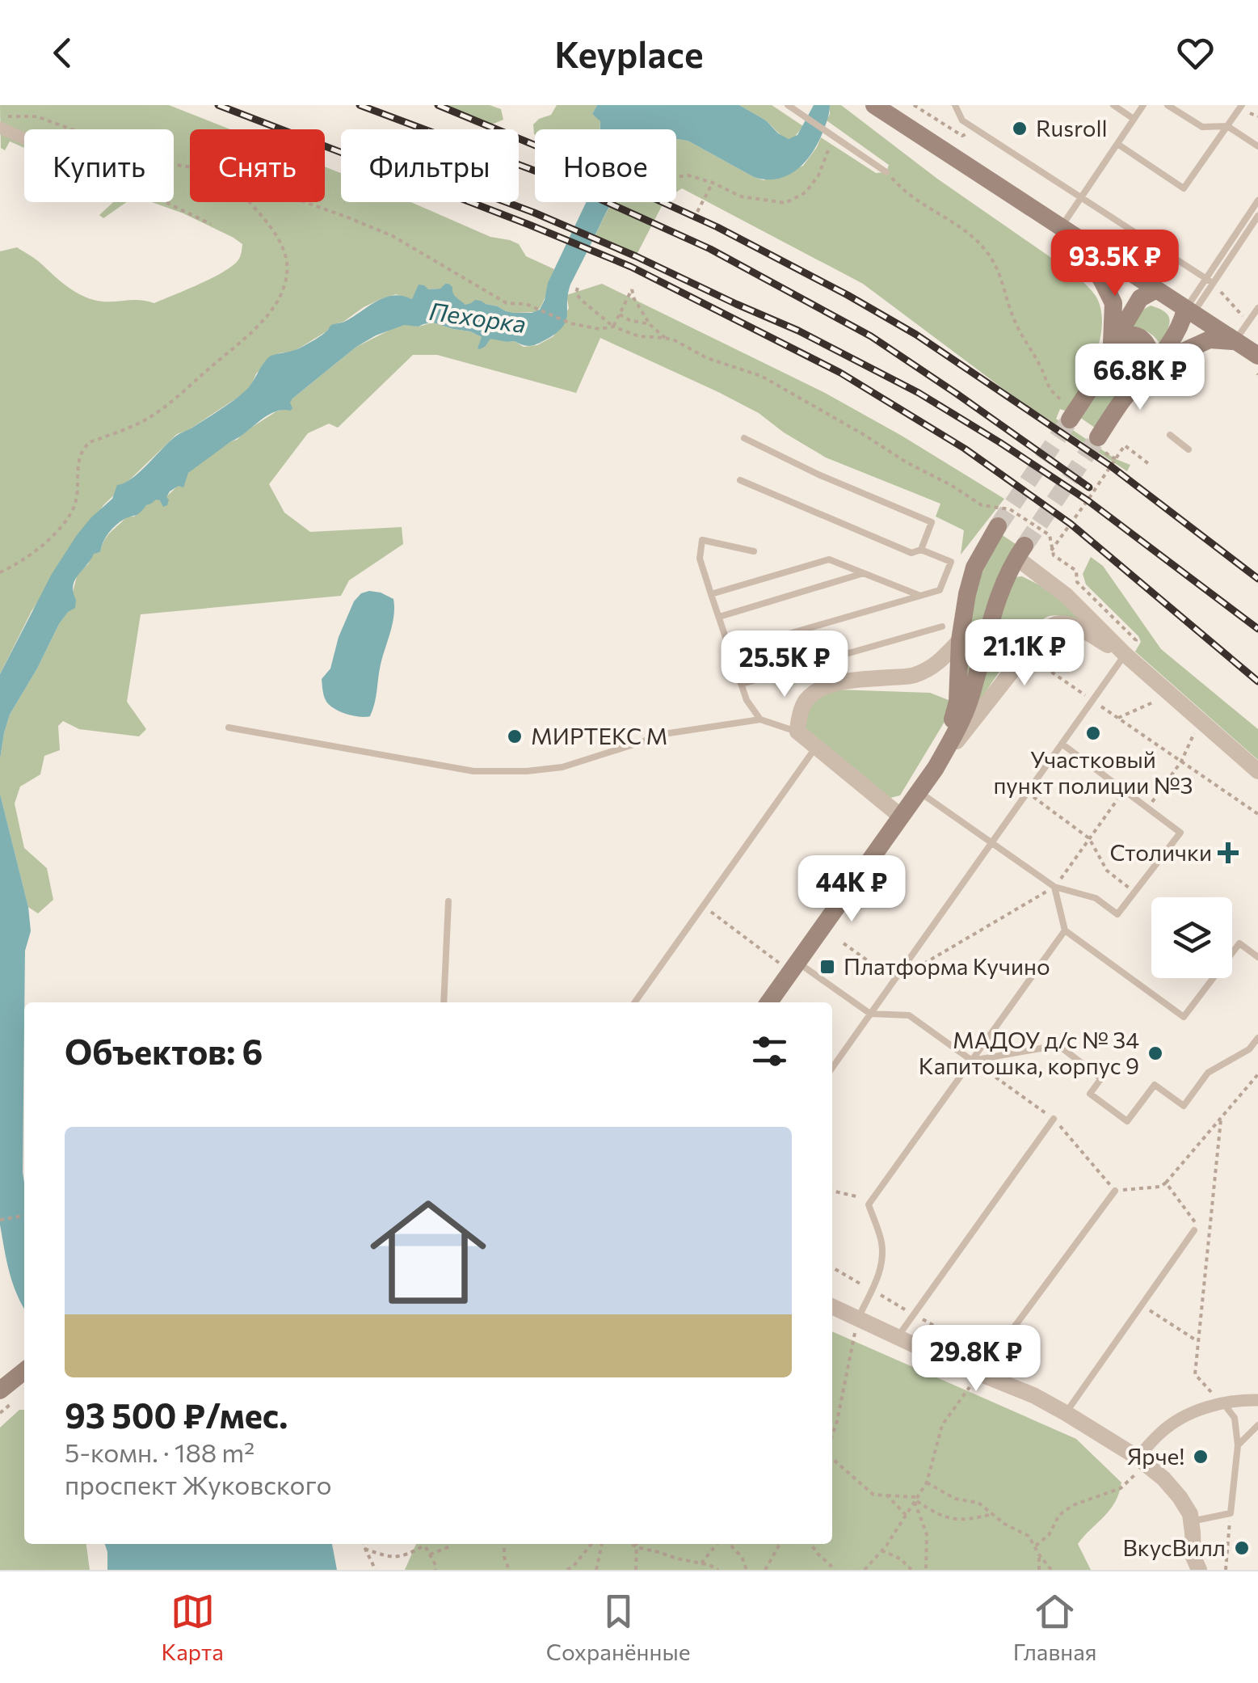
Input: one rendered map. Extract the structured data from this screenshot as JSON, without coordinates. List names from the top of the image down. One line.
{"water":["Пехорка"],"places":{"other":["Rusroll","Участковый пункт полиции №3","МИРТЕКС М","МАДОУ д/с № 34 Капитошка, корпус 9","Ярче!","ВкусВилл"],"health":["Столички"],"transit":["Платформа Кучино"]},"page":{"header":"Keyplace","chip":["Купить","Снять","Фильтры","Новое"],"price":["93.5K ₽","66.8K ₽","21.1K ₽","25.5K ₽","44K ₽","29.8K ₽"],"heading":"Объектов: 6","list":[{"name":"93 500 ₽/мес.","note":"5-комн. · 188 m² · проспект Жуковского"}],"tabs":["Карта","Сохранённые","Главная"]}}
